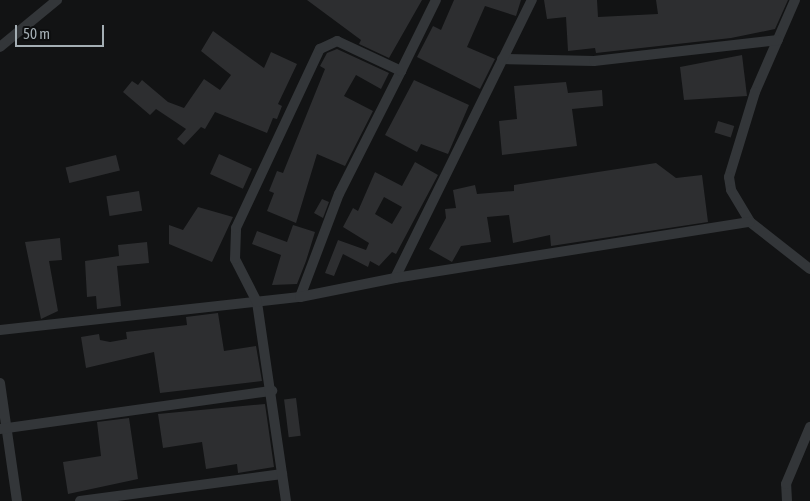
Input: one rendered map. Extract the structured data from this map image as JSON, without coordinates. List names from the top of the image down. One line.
{"scale_bar":"50 m"}
